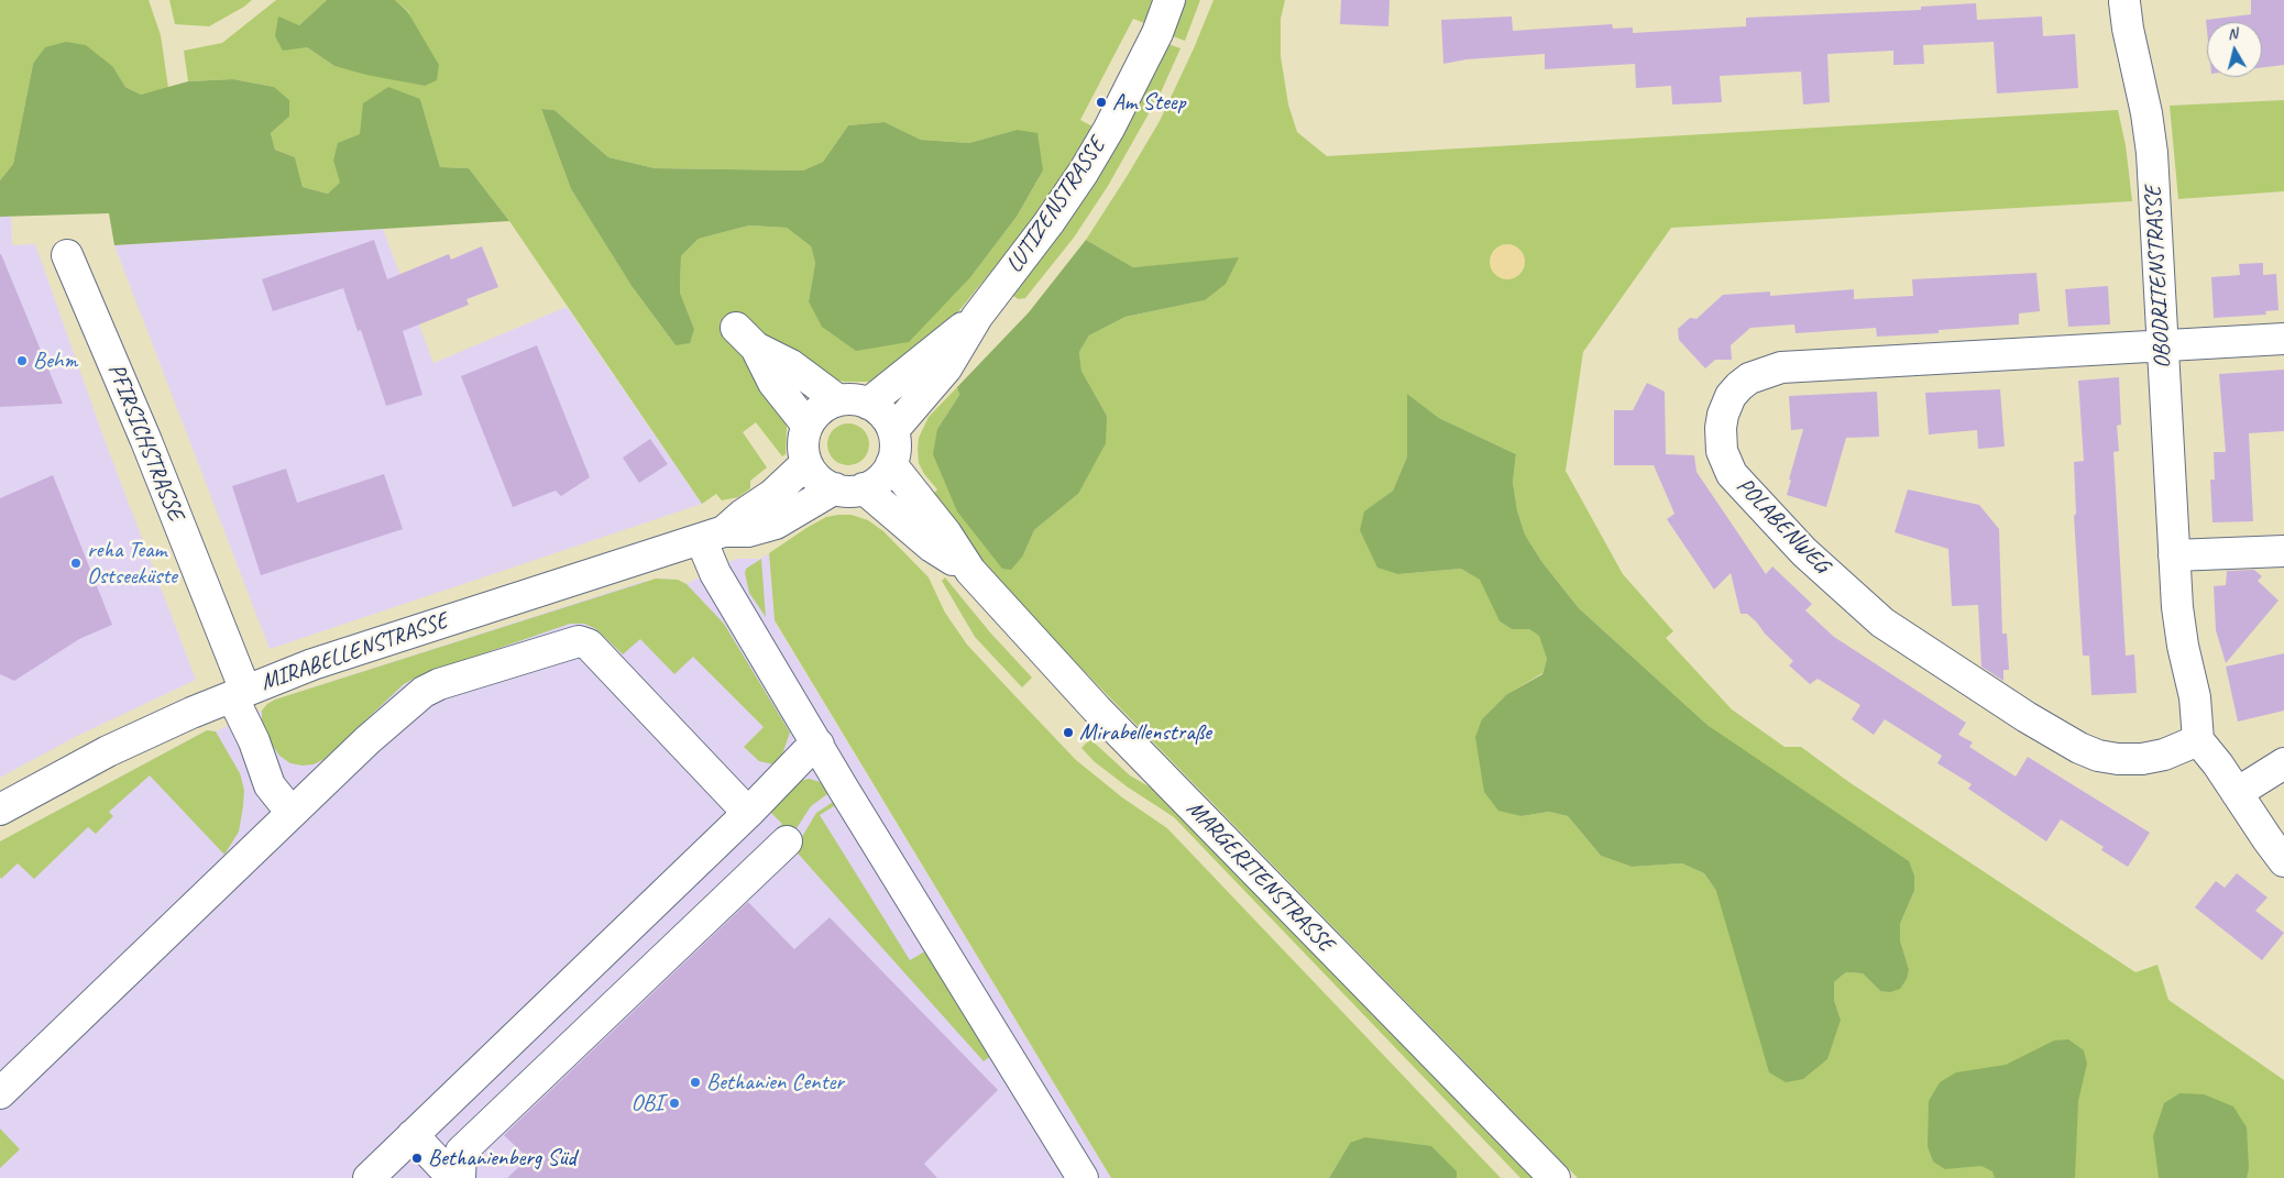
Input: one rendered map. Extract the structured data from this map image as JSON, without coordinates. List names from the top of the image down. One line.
{"streets":{"street":["LUTIZENSTRASSE","OBODRITENSTRASSE","PFIRSICHSTRASSE","POLABENWEG","MIRABELLENSTRASSE","MARGERITENSTRASSE"]},"crossings":[["LUTIZENSTRASSE","MIRABELLENSTRASSE"],["LUTIZENSTRASSE","MARGERITENSTRASSE"],["OBODRITENSTRASSE","POLABENWEG"],["PFIRSICHSTRASSE","MIRABELLENSTRASSE"],["MIRABELLENSTRASSE","MARGERITENSTRASSE"]],"places":["Am Steep","Behm","reha Team Ostseeküste","Mirabellenstraße","Bethanien Center","OBI","Bethanienberg Süd"],"north":"top"}
